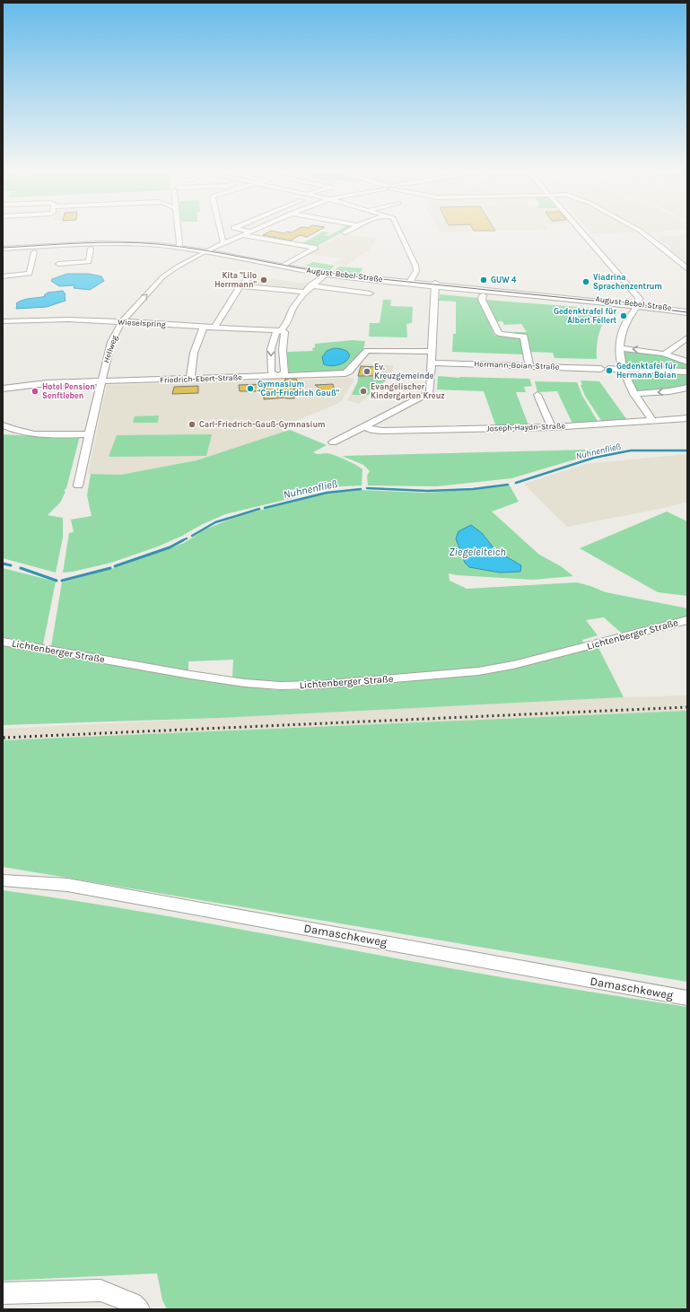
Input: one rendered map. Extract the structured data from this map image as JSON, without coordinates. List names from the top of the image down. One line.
{"streets":{"street":["August-Bebel-Straße","Wieselspring","Hellweg","Hermann-Boian-Straße","Friedrich-Ebert-Straße","Joseph-Haydn-Straße","Lichtenberger Straße","Damaschkeweg"]},"crossings":[["August-Bebel-Straße","Hellweg"],["Wieselspring","Hellweg"],["Hellweg","Friedrich-Ebert-Straße"]],"water":["Nuhnenfließ","Ziegeleiteich"],"places":["Kita \"Lilo Herrmann\"","GUW 4","Viadrina Sprachenzentrum","Gedenktrafel für Albert Fellert","Gedenktafel für Hermann Boian","Ev. Kreuzgemeinde","Gymnasium \"Carl-Friedrich Gauß\"","Hotel Pension Senftleben","Evangelischer Kindergarten Kreuz","Carl-Friedrich-Gauß-Gymnasium"]}
